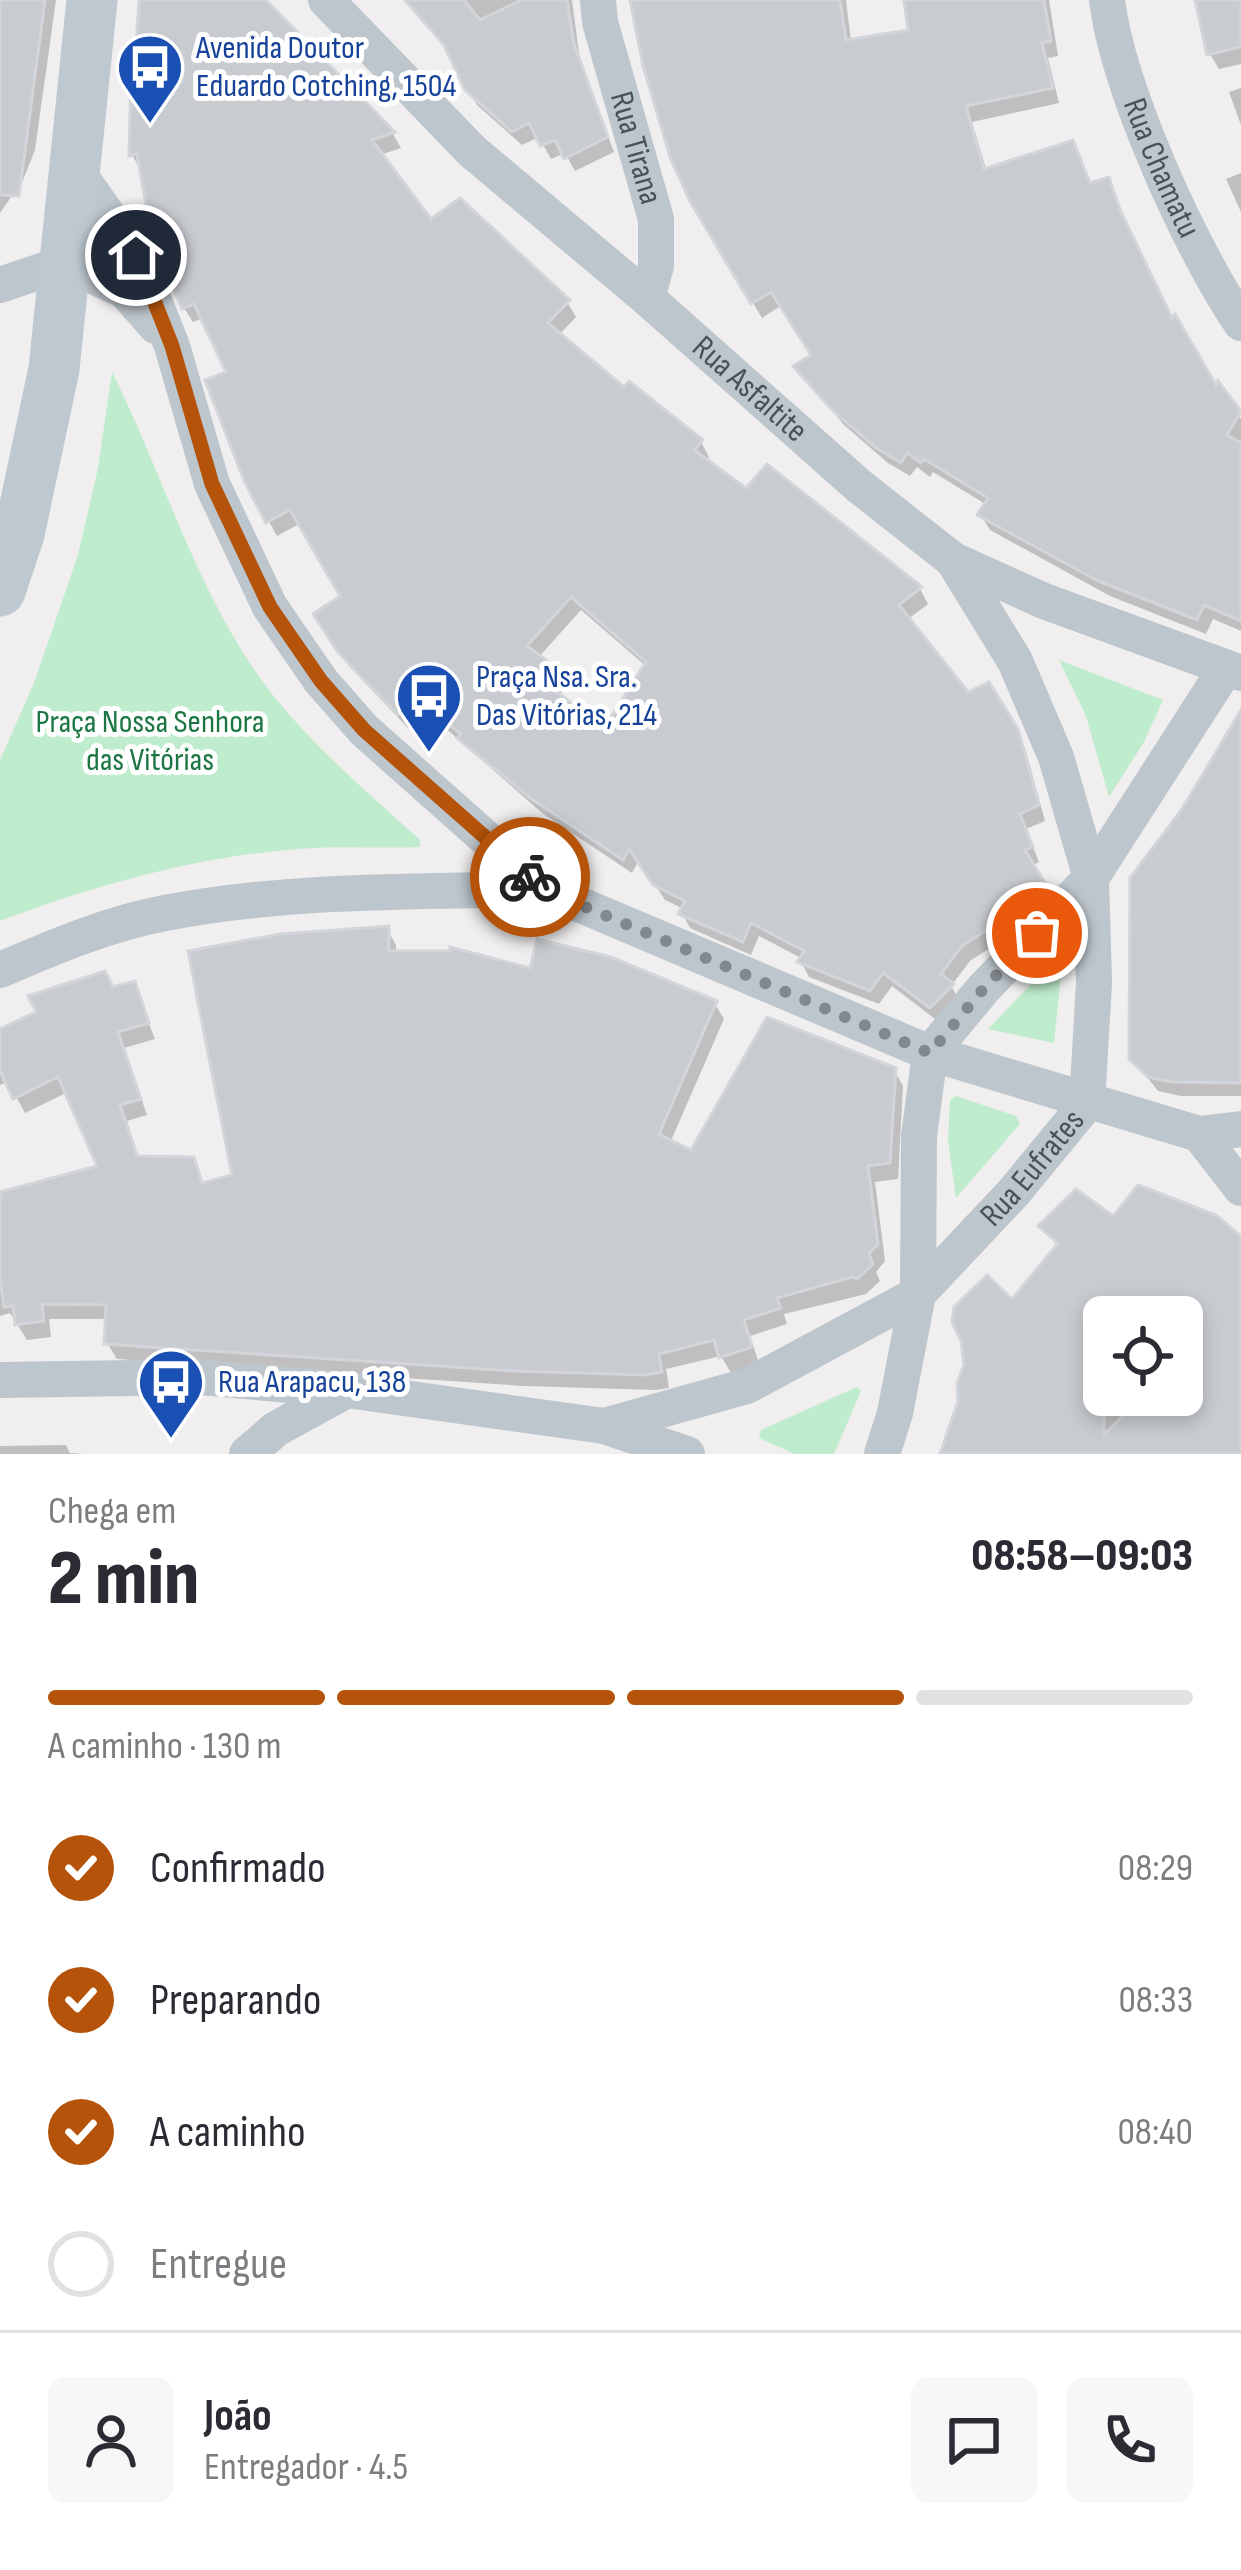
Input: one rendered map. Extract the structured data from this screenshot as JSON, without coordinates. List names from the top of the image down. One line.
{"streets":{"street":["Rua Tirana","Rua Chamatu","Rua Asfaltite","Rua Eufrates"]},"crossings":[["Rua Tirana","Rua Asfaltite"],["Rua Asfaltite","Rua Eufrates"]],"parks":["Praça Nossa Senhora das Vitórias"],"places":{"bus stop":["Avenida Doutor Eduardo Cotching, 1504","Praça Nsa. Sra. Das Vitórias, 214","Rua Arapacu, 138"]},"page":{"heading":["2 min","Chega em","08:58–09:03"],"panel":["João","Entregador · 4.5"],"bar":"A caminho · 130 m","list":[["Confirmado","08:29"],["Preparando","08:33"],["A caminho","08:40"],"Entregue"]}}
